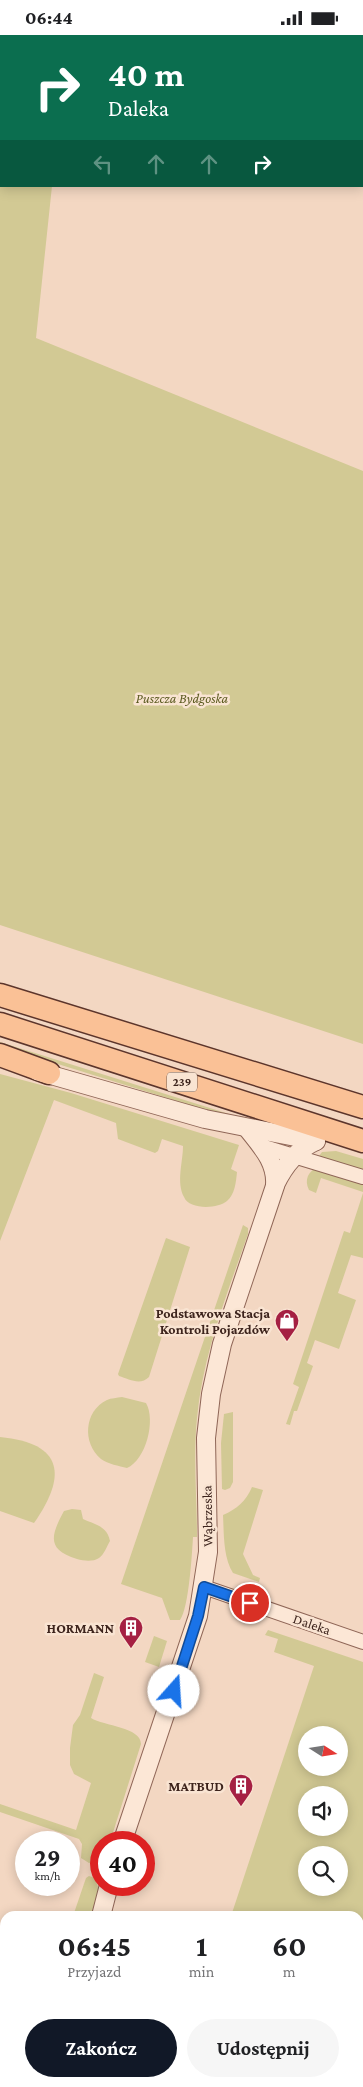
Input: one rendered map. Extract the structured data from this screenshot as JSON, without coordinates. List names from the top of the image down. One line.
{"streets":{"main road":["239"],"street":["Wąbrzeska","Daleka"]},"crossings":[["Wąbrzeska","Daleka"]],"parks":["Puszcza Bydgoska"],"places":{"shop":["Podstawowa Stacja Kontroli Pojazdów"],"building":["HORMANN","MATBUD"]},"north":"right","page":{"status":"06:44","turn":["40 m","Daleka"],"speed":"29 km/h","limit":"40","eta":["06:45","Przyjazd","1","min","60","m"],"buttons":["Zakończ","Udostępnij"]}}
